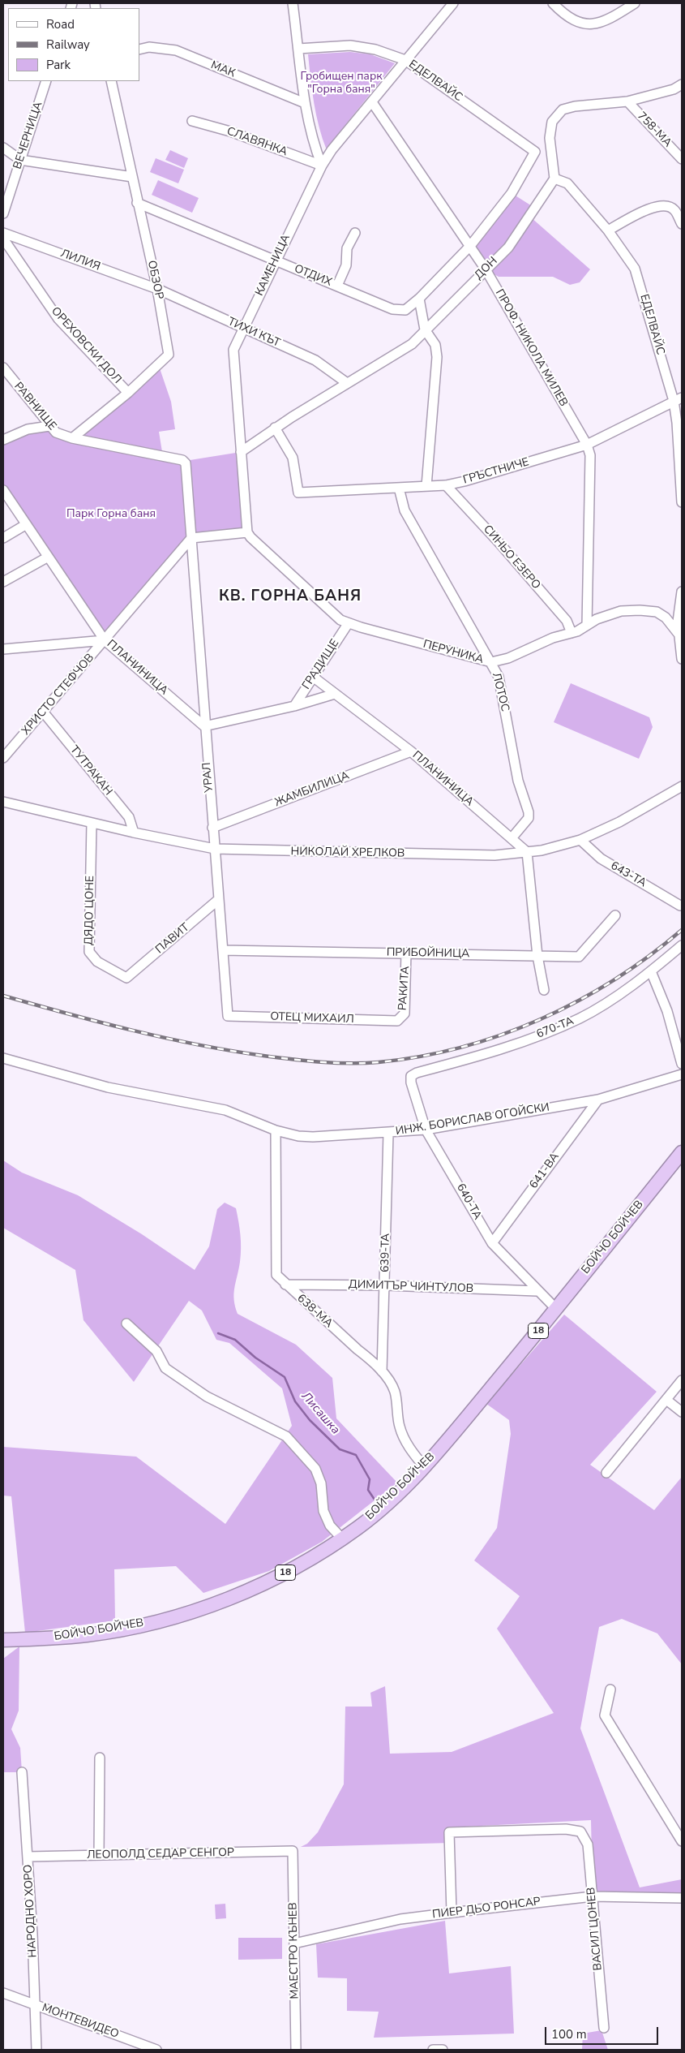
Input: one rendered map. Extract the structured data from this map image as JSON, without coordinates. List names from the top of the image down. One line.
{"streets":{"highway":["БОЙЧО БОЙЧЕВ","18"],"street":["МАК","ЕДЕЛВАЙС","758-МА","ВЕЧЕРНИЦА","СЛАВЯНКА","ЛИЛИЯ","КАМЕНИЦА","ДОН","ОТДИХ","ОБЗОР","ТИХИ КЪТ","ОРЕХОВСКИ ДОЛ","ПРОФ. НИКОЛА МИЛЕВ","РАВНИЩЕ","ГРЪСТНИЧЕ","СИНЬО ЕЗЕРО","ПЕРУНИКА","ГРАДИЩЕ","ПЛАНИНИЦА","ЛОТОС","ХРИСТО СТЕФЧОВ","ТУТРАКАН","УРАЛ","ЖАМБИЛИЦА","НИКОЛАЙ ХРЕЛКОВ","643-ТА","ДЯДО ЦОНЕ","ПАВИТ","ПРИБОЙНИЦА","РАКИТА","ОТЕЦ МИХАИЛ","670-ТА","ИНЖ. БОРИСЛАВ ОГОЙСКИ","641-ВА","640-ТА","639-ТА","ДИМИТЪР ЧИНТУЛОВ","638-МА","ЛЕОПОЛД СЕДАР СЕНГОР","ПИЕР ДЬО РОНСАР","НАРОДНО ХОРО","ВАСИЛ ЦОНЕВ","МАЕСТРО КЪНЕВ","МОНТЕВИДЕО"]},"crossings":[["ЕДЕЛВАЙС","КАМЕНИЦА"],["ЕДЕЛВАЙС","ДОН"],["ЕДЕЛВАЙС","ПРОФ. НИКОЛА МИЛЕВ"],["ЕДЕЛВАЙС","ГРЪСТНИЧЕ"],["СЛАВЯНКА","КАМЕНИЦА"],["ЛИЛИЯ","ОБЗОР"],["ЛИЛИЯ","ТИХИ КЪТ"],["КАМЕНИЦА","ДОН"],["КАМЕНИЦА","ОТДИХ"],["КАМЕНИЦА","ТИХИ КЪТ"],["КАМЕНИЦА","ПРОФ. НИКОЛА МИЛЕВ"],["КАМЕНИЦА","ПЕРУНИКА"],["ДОН","ТИХИ КЪТ"],["ДОН","ПРОФ. НИКОЛА МИЛЕВ"],["ДОН","ГРЪСТНИЧЕ"],["ОТДИХ","ОБЗОР"],["ОБЗОР","ТИХИ КЪТ"],["ОБЗОР","ОРЕХОВСКИ ДОЛ"],["ОБЗОР","РАВНИЩЕ"],["ПРОФ. НИКОЛА МИЛЕВ","ГРЪСТНИЧЕ"],["ПРОФ. НИКОЛА МИЛЕВ","ПЕРУНИКА"],["РАВНИЩЕ","ХРИСТО СТЕФЧОВ"],["РАВНИЩЕ","УРАЛ"],["ГРЪСТНИЧЕ","СИНЬО ЕЗЕРО"],["ГРЪСТНИЧЕ","ЛОТОС"],["СИНЬО ЕЗЕРО","ПЕРУНИКА"],["ПЕРУНИКА","ГРАДИЩЕ"],["ПЕРУНИКА","ЛОТОС"],["ГРАДИЩЕ","ПЛАНИНИЦА"],["ПЛАНИНИЦА","ЛОТОС"],["ПЛАНИНИЦА","ХРИСТО СТЕФЧОВ"],["ПЛАНИНИЦА","УРАЛ"],["ПЛАНИНИЦА","ЖАМБИЛИЦА"],["ПЛАНИНИЦА","НИКОЛАЙ ХРЕЛКОВ"],["ХРИСТО СТЕФЧОВ","ТУТРАКАН"],["ХРИСТО СТЕФЧОВ","УРАЛ"],["ТУТРАКАН","НИКОЛАЙ ХРЕЛКОВ"],["УРАЛ","ЖАМБИЛИЦА"],["УРАЛ","НИКОЛАЙ ХРЕЛКОВ"],["УРАЛ","ПАВИТ"],["УРАЛ","ПРИБОЙНИЦА"],["УРАЛ","ОТЕЦ МИХАИЛ"],["НИКОЛАЙ ХРЕЛКОВ","643-ТА"],["НИКОЛАЙ ХРЕЛКОВ","ДЯДО ЦОНЕ"],["ДЯДО ЦОНЕ","ПАВИТ"],["ПРИБОЙНИЦА","РАКИТА"],["РАКИТА","ОТЕЦ МИХАИЛ"],["670-ТА","640-ТА"],["ИНЖ. БОРИСЛАВ ОГОЙСКИ","641-ВА"],["ИНЖ. БОРИСЛАВ ОГОЙСКИ","640-ТА"],["ИНЖ. БОРИСЛАВ ОГОЙСКИ","639-ТА"],["ИНЖ. БОРИСЛАВ ОГОЙСКИ","638-МА"],["641-ВА","640-ТА"],["640-ТА","БОЙЧО БОЙЧЕВ"],["640-ТА","ДИМИТЪР ЧИНТУЛОВ"],["БОЙЧО БОЙЧЕВ","638-МА"],["639-ТА","ДИМИТЪР ЧИНТУЛОВ"],["639-ТА","638-МА"],["ДИМИТЪР ЧИНТУЛОВ","638-МА"],["ЛЕОПОЛД СЕДАР СЕНГОР","НАРОДНО ХОРО"],["ЛЕОПОЛД СЕДАР СЕНГОР","МАЕСТРО КЪНЕВ"],["ПИЕР ДЬО РОНСАР","ВАСИЛ ЦОНЕВ"],["ПИЕР ДЬО РОНСАР","МАЕСТРО КЪНЕВ"],["НАРОДНО ХОРО","МОНТЕВИДЕО"]],"districts":["КВ. ГОРНА БАНЯ"],"water":["Лисашка"],"parks":["Гробищен парк \"Горна баня\"","Парк Горна баня"],"legend":["Road","Railway","Park"],"scale_bar":"100 m"}
